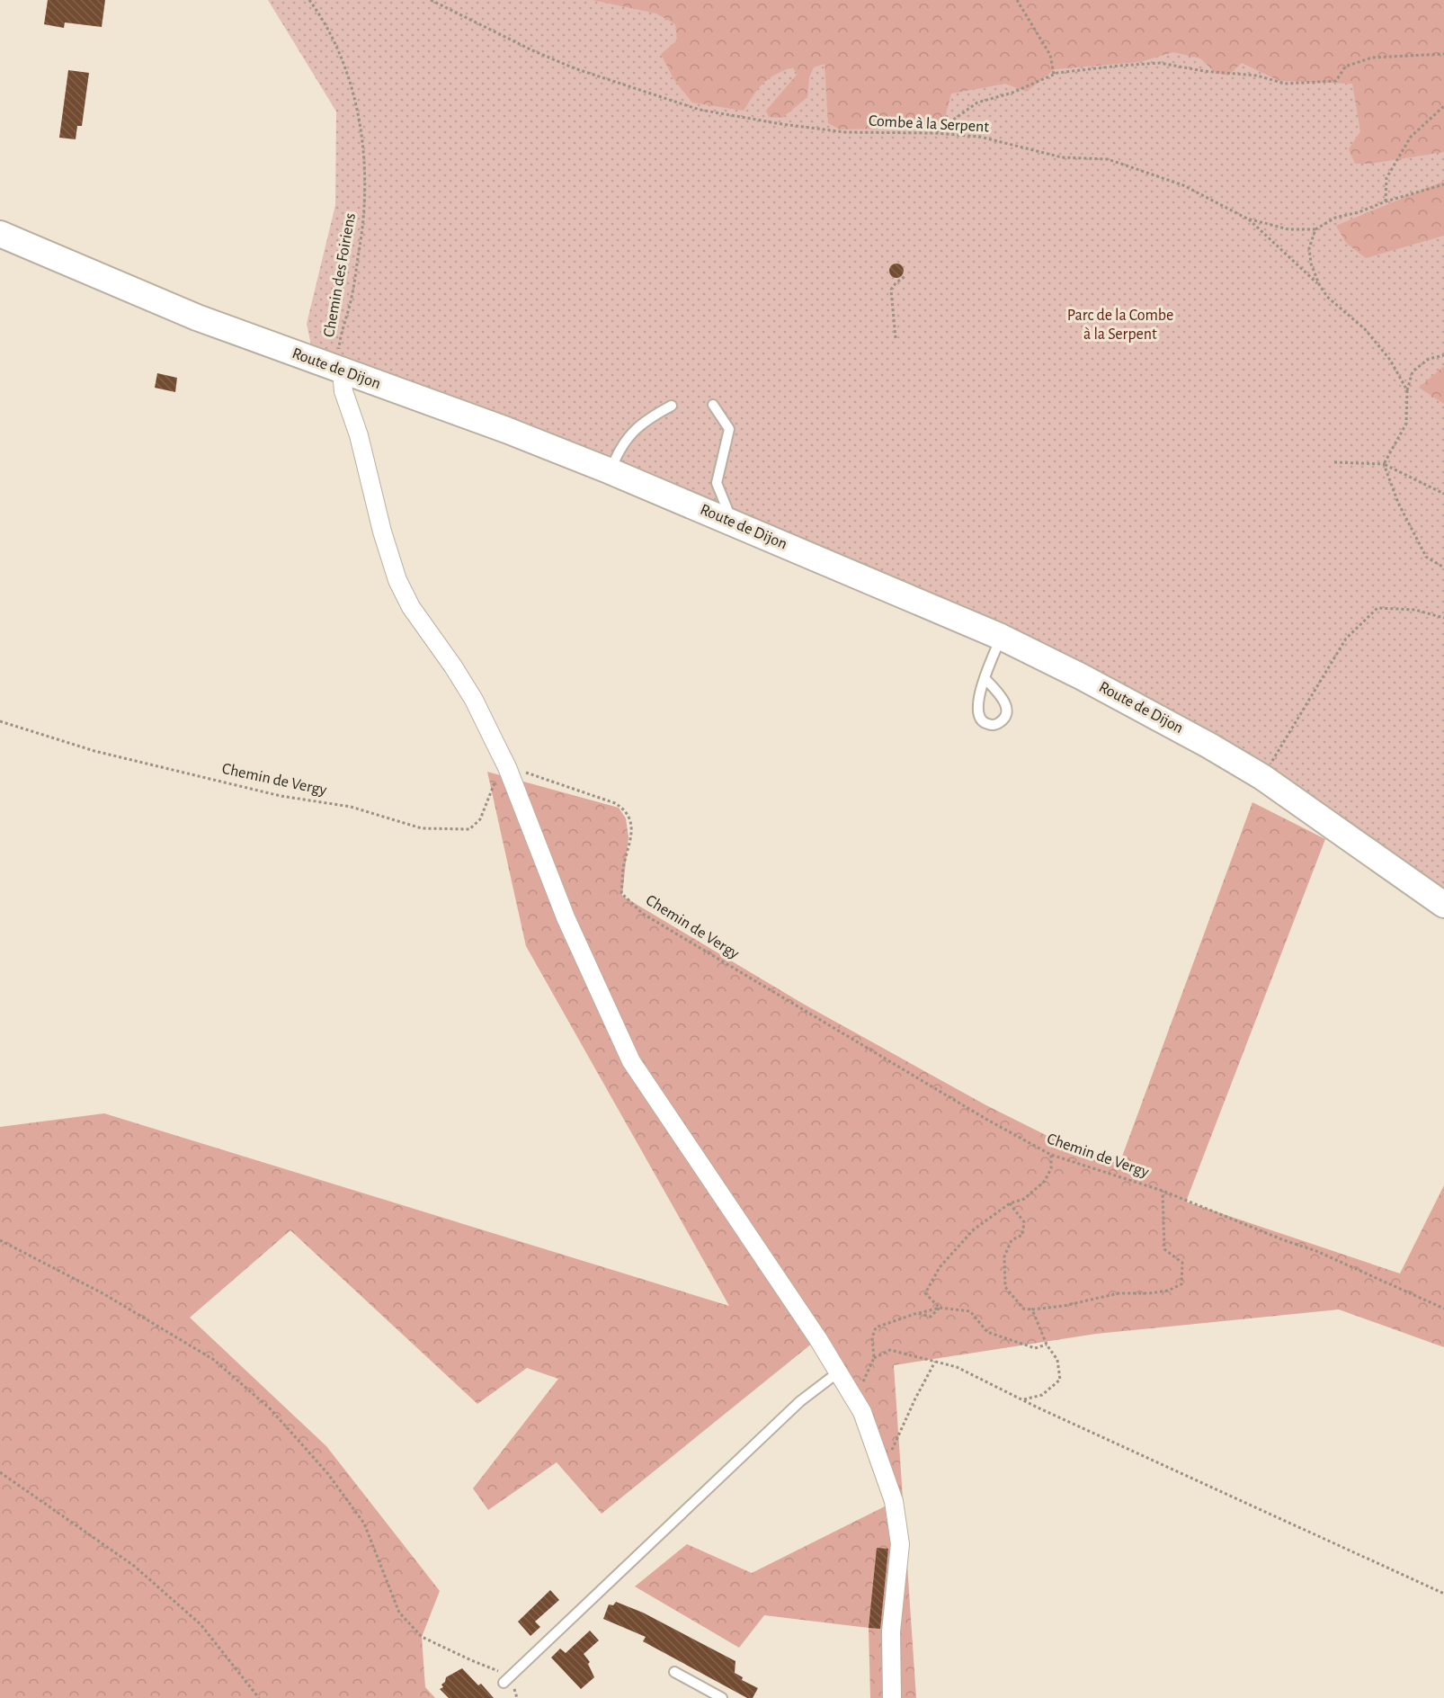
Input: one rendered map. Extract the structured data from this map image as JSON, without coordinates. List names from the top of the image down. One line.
{"streets":{"main road":["Route de Dijon"],"path":["Combe à la Serpent","Chemin des Foiriens","Chemin de Vergy"]},"crossings":[["Chemin des Foiriens","Route de Dijon"]],"parks":["Parc de la Combe à la Serpent"]}
